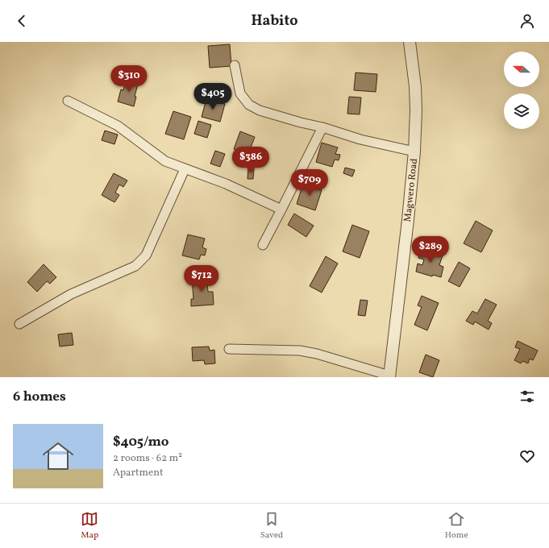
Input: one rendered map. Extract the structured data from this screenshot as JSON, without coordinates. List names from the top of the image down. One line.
{"streets":{"street":["Magwero Road"]},"north":"left","page":{"header":"Habito","price":["$310","$405","$386","$709","$289","$712"],"heading":"6 homes","list":[{"name":"$405/mo","note":"2 rooms · 62 m² · Apartment"}],"tabs":["Map","Saved","Home"]}}
